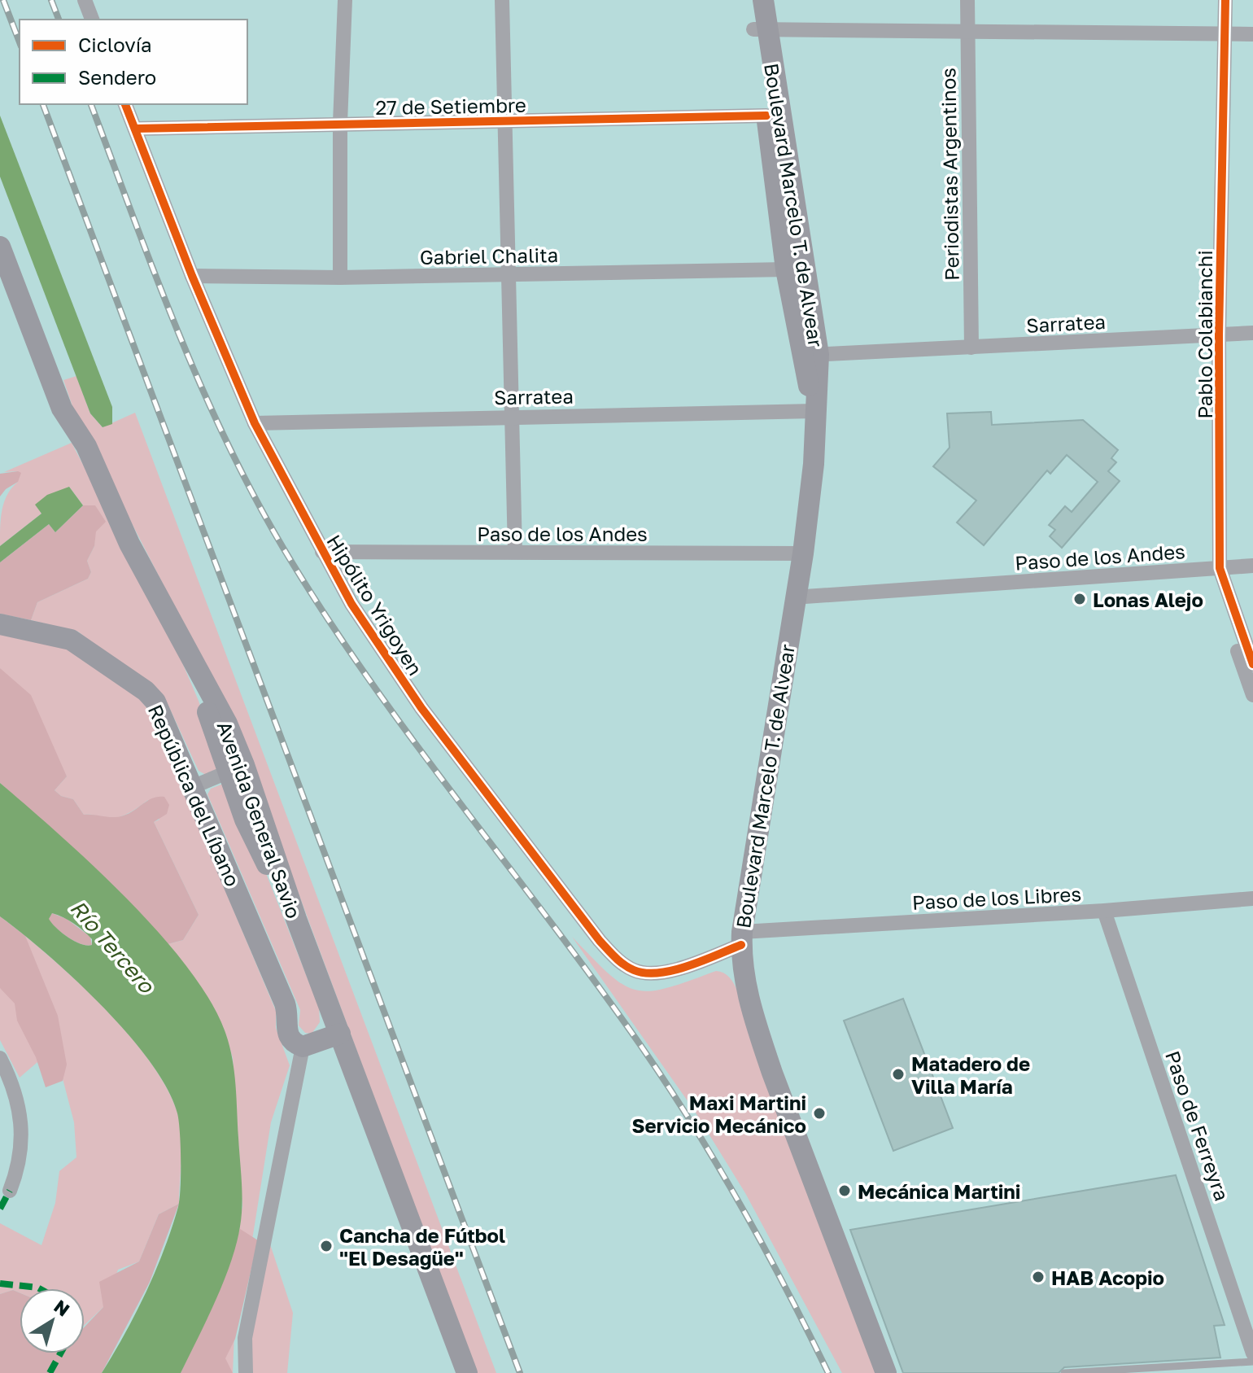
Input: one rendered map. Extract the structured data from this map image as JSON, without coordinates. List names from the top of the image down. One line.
{"streets":{"main road":["Boulevard Marcelo T. de Alvear","República del Líbano","Avenida General Savio"],"street":["27 de Setiembre","Periodistas Argentinos","Gabriel Chalita","Sarratea","Pablo Colabianchi","Paso de los Andes","Hipólito Yrigoyen","Paso de los Libres","Paso de Ferreyra"]},"crossings":[["27 de Setiembre","Boulevard Marcelo T. de Alvear"],["27 de Setiembre","Hipólito Yrigoyen"],["Periodistas Argentinos","Sarratea"],["Boulevard Marcelo T. de Alvear","Gabriel Chalita"],["Boulevard Marcelo T. de Alvear","Sarratea"],["Boulevard Marcelo T. de Alvear","Paso de los Andes"],["Boulevard Marcelo T. de Alvear","Hipólito Yrigoyen"],["Boulevard Marcelo T. de Alvear","Paso de los Libres"],["Gabriel Chalita","Hipólito Yrigoyen"],["Sarratea","Pablo Colabianchi"],["Sarratea","Hipólito Yrigoyen"],["Pablo Colabianchi","Paso de los Andes"],["Paso de los Andes","Hipólito Yrigoyen"],["Hipólito Yrigoyen","Paso de los Libres"],["Paso de los Libres","Paso de Ferreyra"]],"water":["Río Tercero"],"places":["Lonas Alejo","Matadero de Villa María","Maxi Martini Servicio Mecánico","Mecánica Martini","Cancha de Fútbol \"El Desagüe\"","HAB Acopio"],"legend":["Ciclovía","Sendero"],"north":"top right"}
